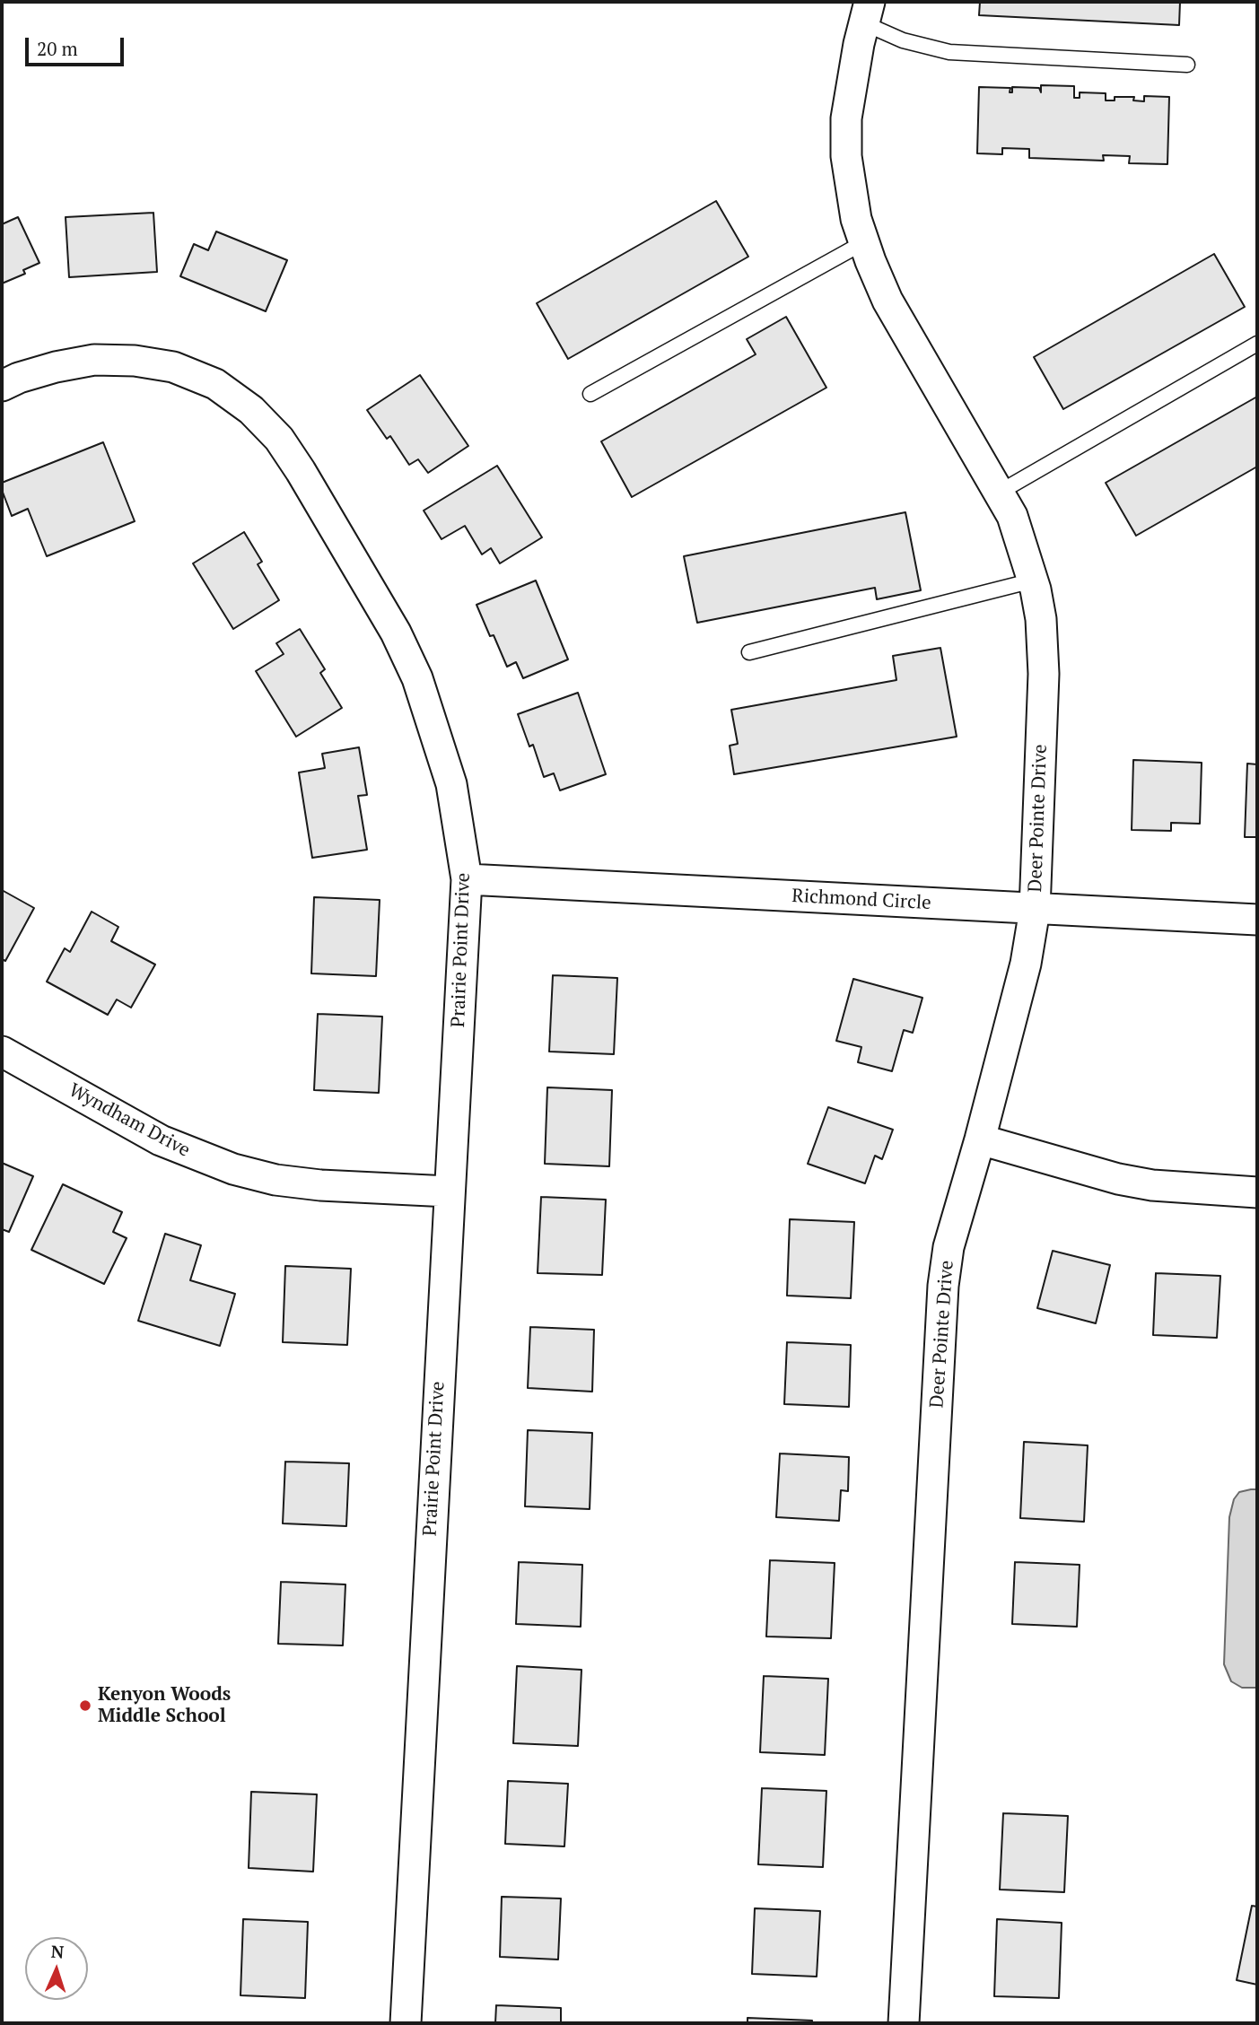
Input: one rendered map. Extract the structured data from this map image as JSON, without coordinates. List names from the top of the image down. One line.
{"streets":{"street":["Deer Pointe Drive","Richmond Circle","Prairie Point Drive","Wyndham Drive"]},"crossings":[["Deer Pointe Drive","Richmond Circle"],["Richmond Circle","Prairie Point Drive"],["Prairie Point Drive","Wyndham Drive"]],"places":["Kenyon Woods Middle School"],"scale_bar":"20 m","north":"top"}
